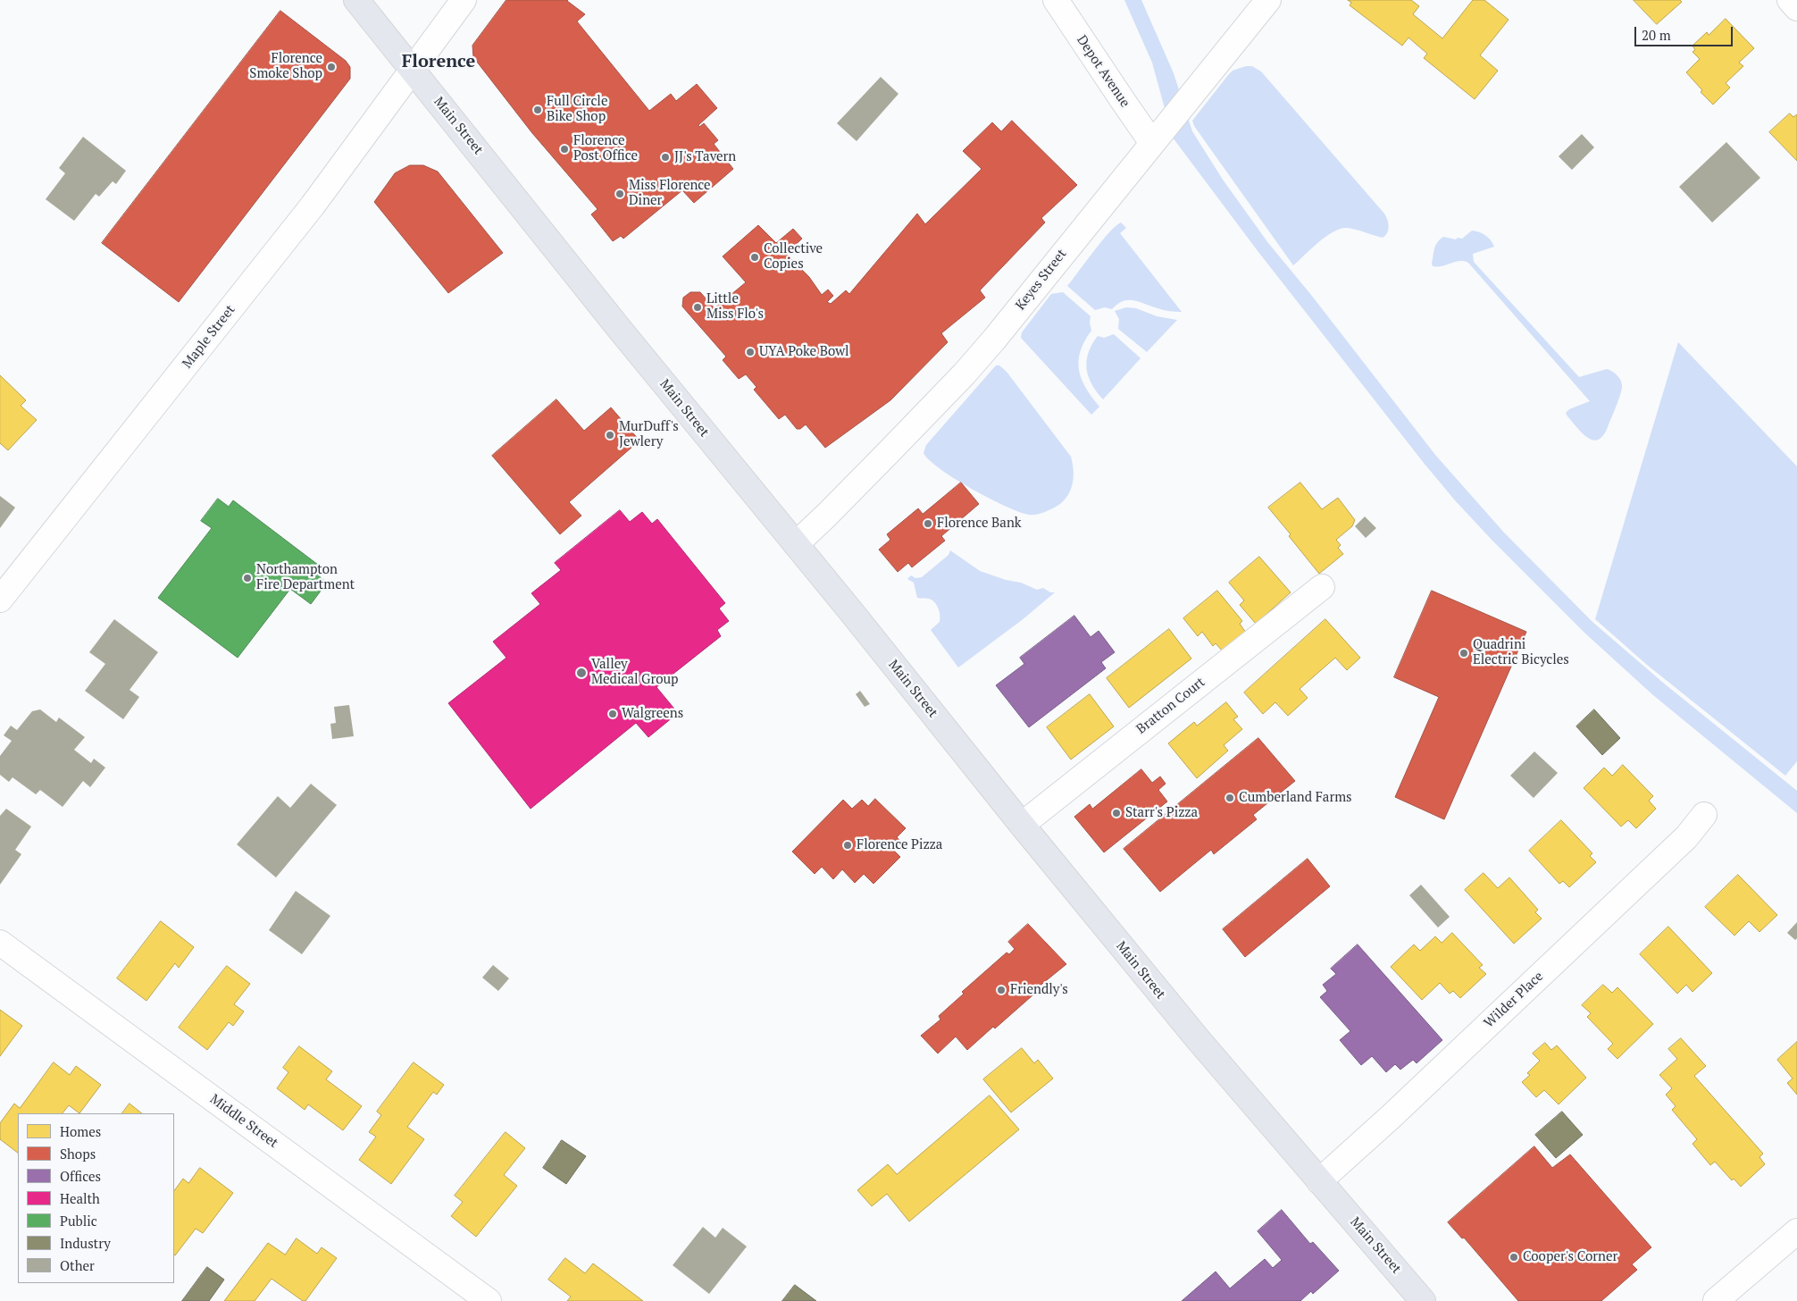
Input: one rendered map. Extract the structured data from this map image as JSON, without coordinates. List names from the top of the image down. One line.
{"streets":{"highway":["Main Street"],"street":["Depot Avenue","Keyes Street","Maple Street","Bratton Court","Wilder Place","Middle Street"]},"crossings":[["Depot Avenue","Keyes Street"],["Main Street","Keyes Street"],["Main Street","Maple Street"],["Main Street","Bratton Court"],["Main Street","Wilder Place"]],"districts":["Florence"],"places":["Florence Smoke Shop","Full Circle Bike Shop","Florence Post Office","JJ's Tavern","Miss Florence Diner","Collective Copies","Little Miss Flo's","UYA Poke Bowl","MurDuff's Jewlery","Florence Bank","Northampton Fire Department","Quadrini Electric Bicycles","Valley Medical Group","Walgreens","Cumberland Farms","Starr's Pizza","Florence Pizza","Friendly's","Cooper's Corner"],"legend":["Homes","Shops","Offices","Health","Public","Industry","Other"],"scale_bar":"20 m"}
